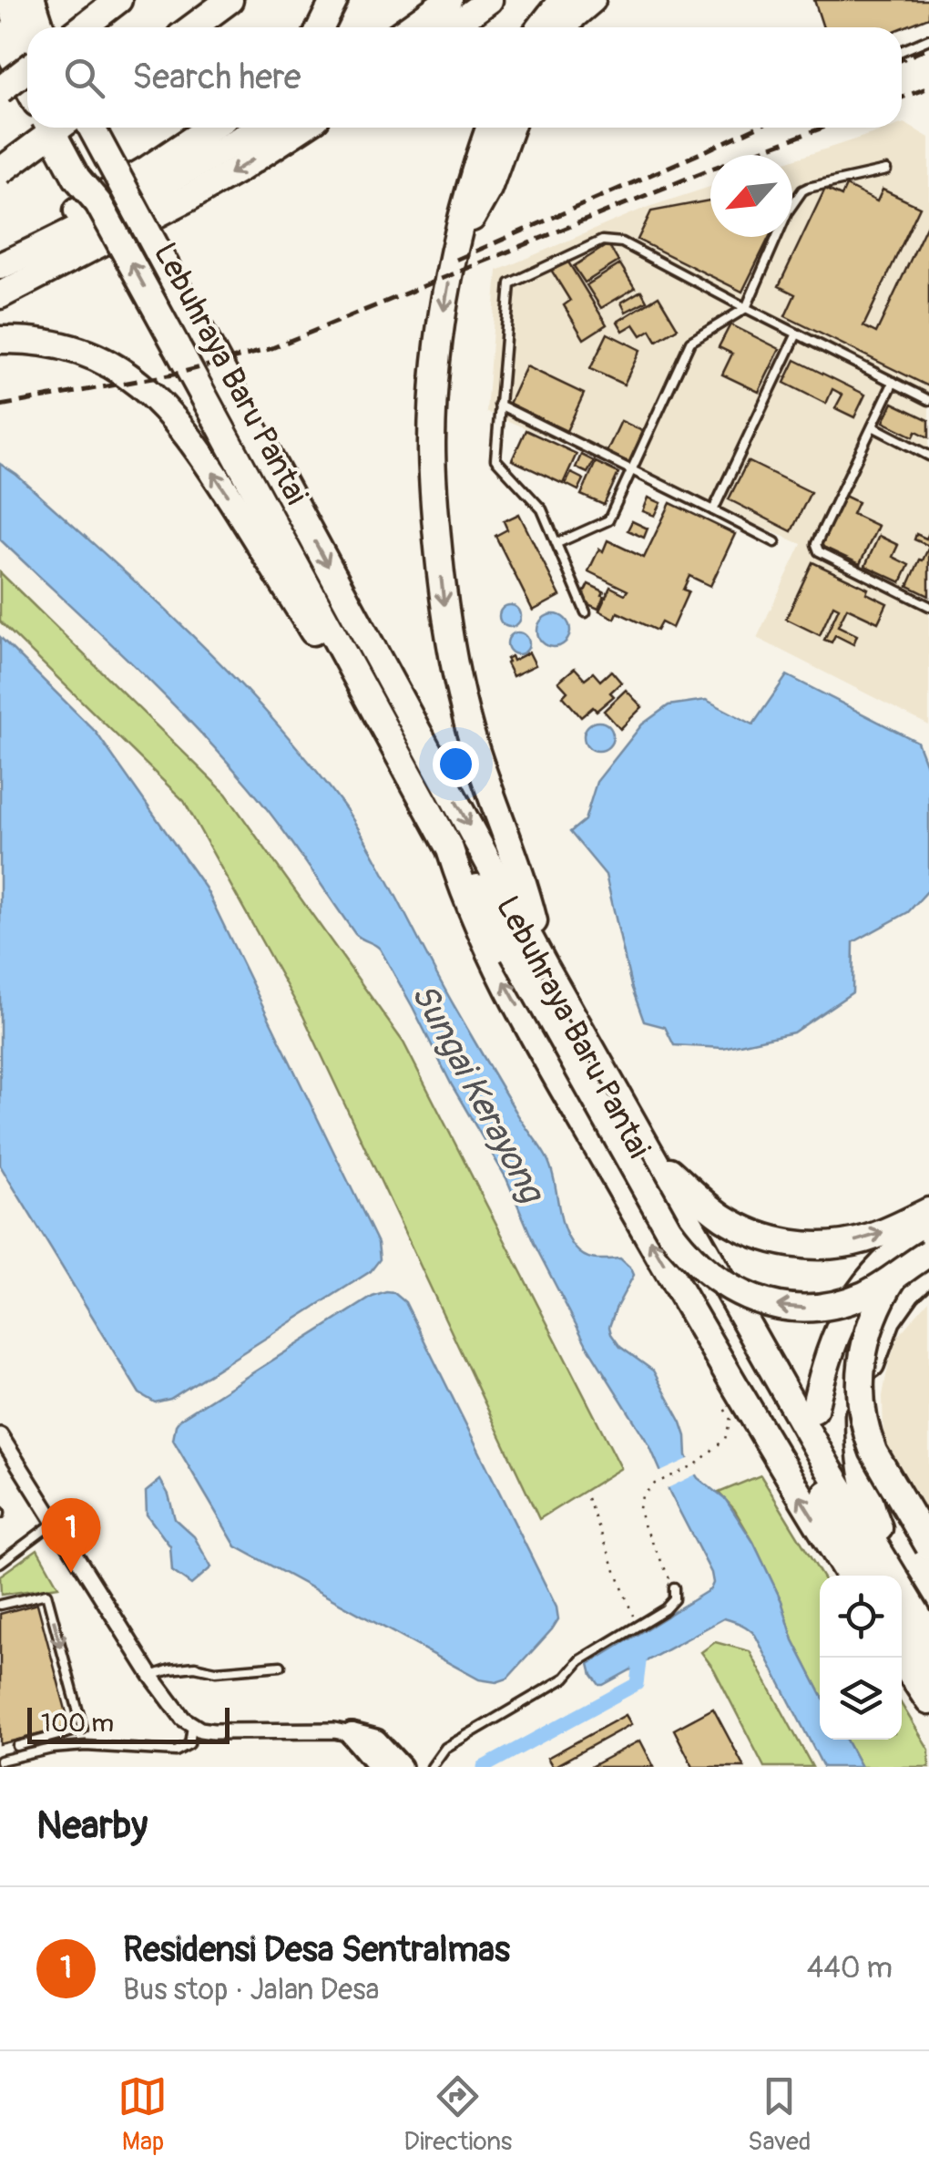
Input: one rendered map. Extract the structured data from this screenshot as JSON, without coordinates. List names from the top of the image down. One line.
{"streets":{"highway":["Lebuhraya Baru Pantai"]},"water":["Sungai Kerayong"],"scale_bar":"100 m","north":"bottom left","page":{"search":"Search here","pins":"1","scale":"100 m","heading":"Nearby","list":[{"mark":"1","name":"Residensi Desa Sentralmas","note":"Bus stop · Jalan Desa","value":"440 m"}],"nav":["Map","Directions","Saved"]}}
